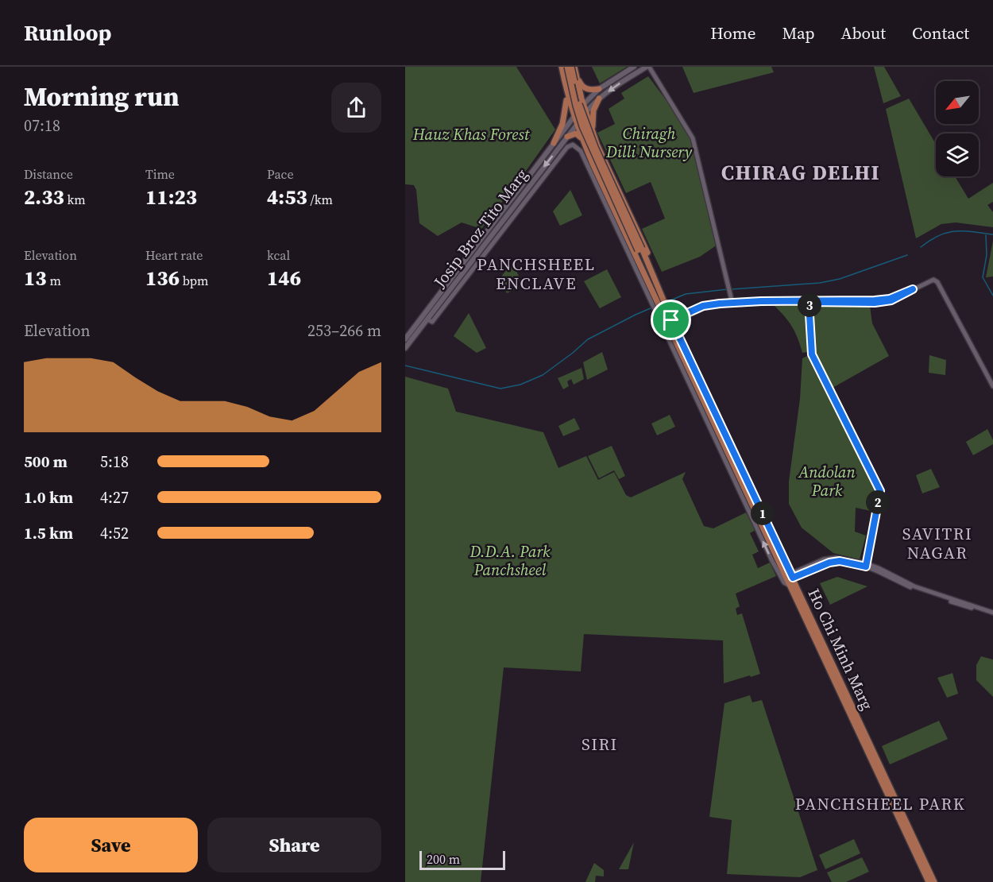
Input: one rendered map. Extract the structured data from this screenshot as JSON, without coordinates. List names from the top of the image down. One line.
{"streets":{"main road":["Josip Broz Tito Marg","Ho Chi Minh Marg"]},"districts":["CHIRAG DELHI","PANCHSHEEL ENCLAVE","SAVITRI NAGAR","SIRI","PANCHSHEEL PARK"],"parks":["Chiragh Dilli Nursery","Hauz Khas Forest","Andolan Park","D.D.A. Park Panchsheel"],"scale_bar":"200 m","north":"bottom left","page":{"header":"Runloop","nav":["Home","Map","About","Contact"],"heading":["Morning run","07:18"],"stats":[["Distance","2.33 km"],["Time","11:23"],["Pace","4:53 /km"],["Elevation","13 m"],["Heart rate","136 bpm"],["kcal","146"]],"pins":["3","2","1"],"chart":["Elevation","253–266 m"],"list":[{"name":"500 m","note":"5:18"},{"name":"1.0 km","note":"4:27"},{"name":"1.5 km","note":"4:52"}],"buttons":["Save","Share"],"scale":"200 m"}}
